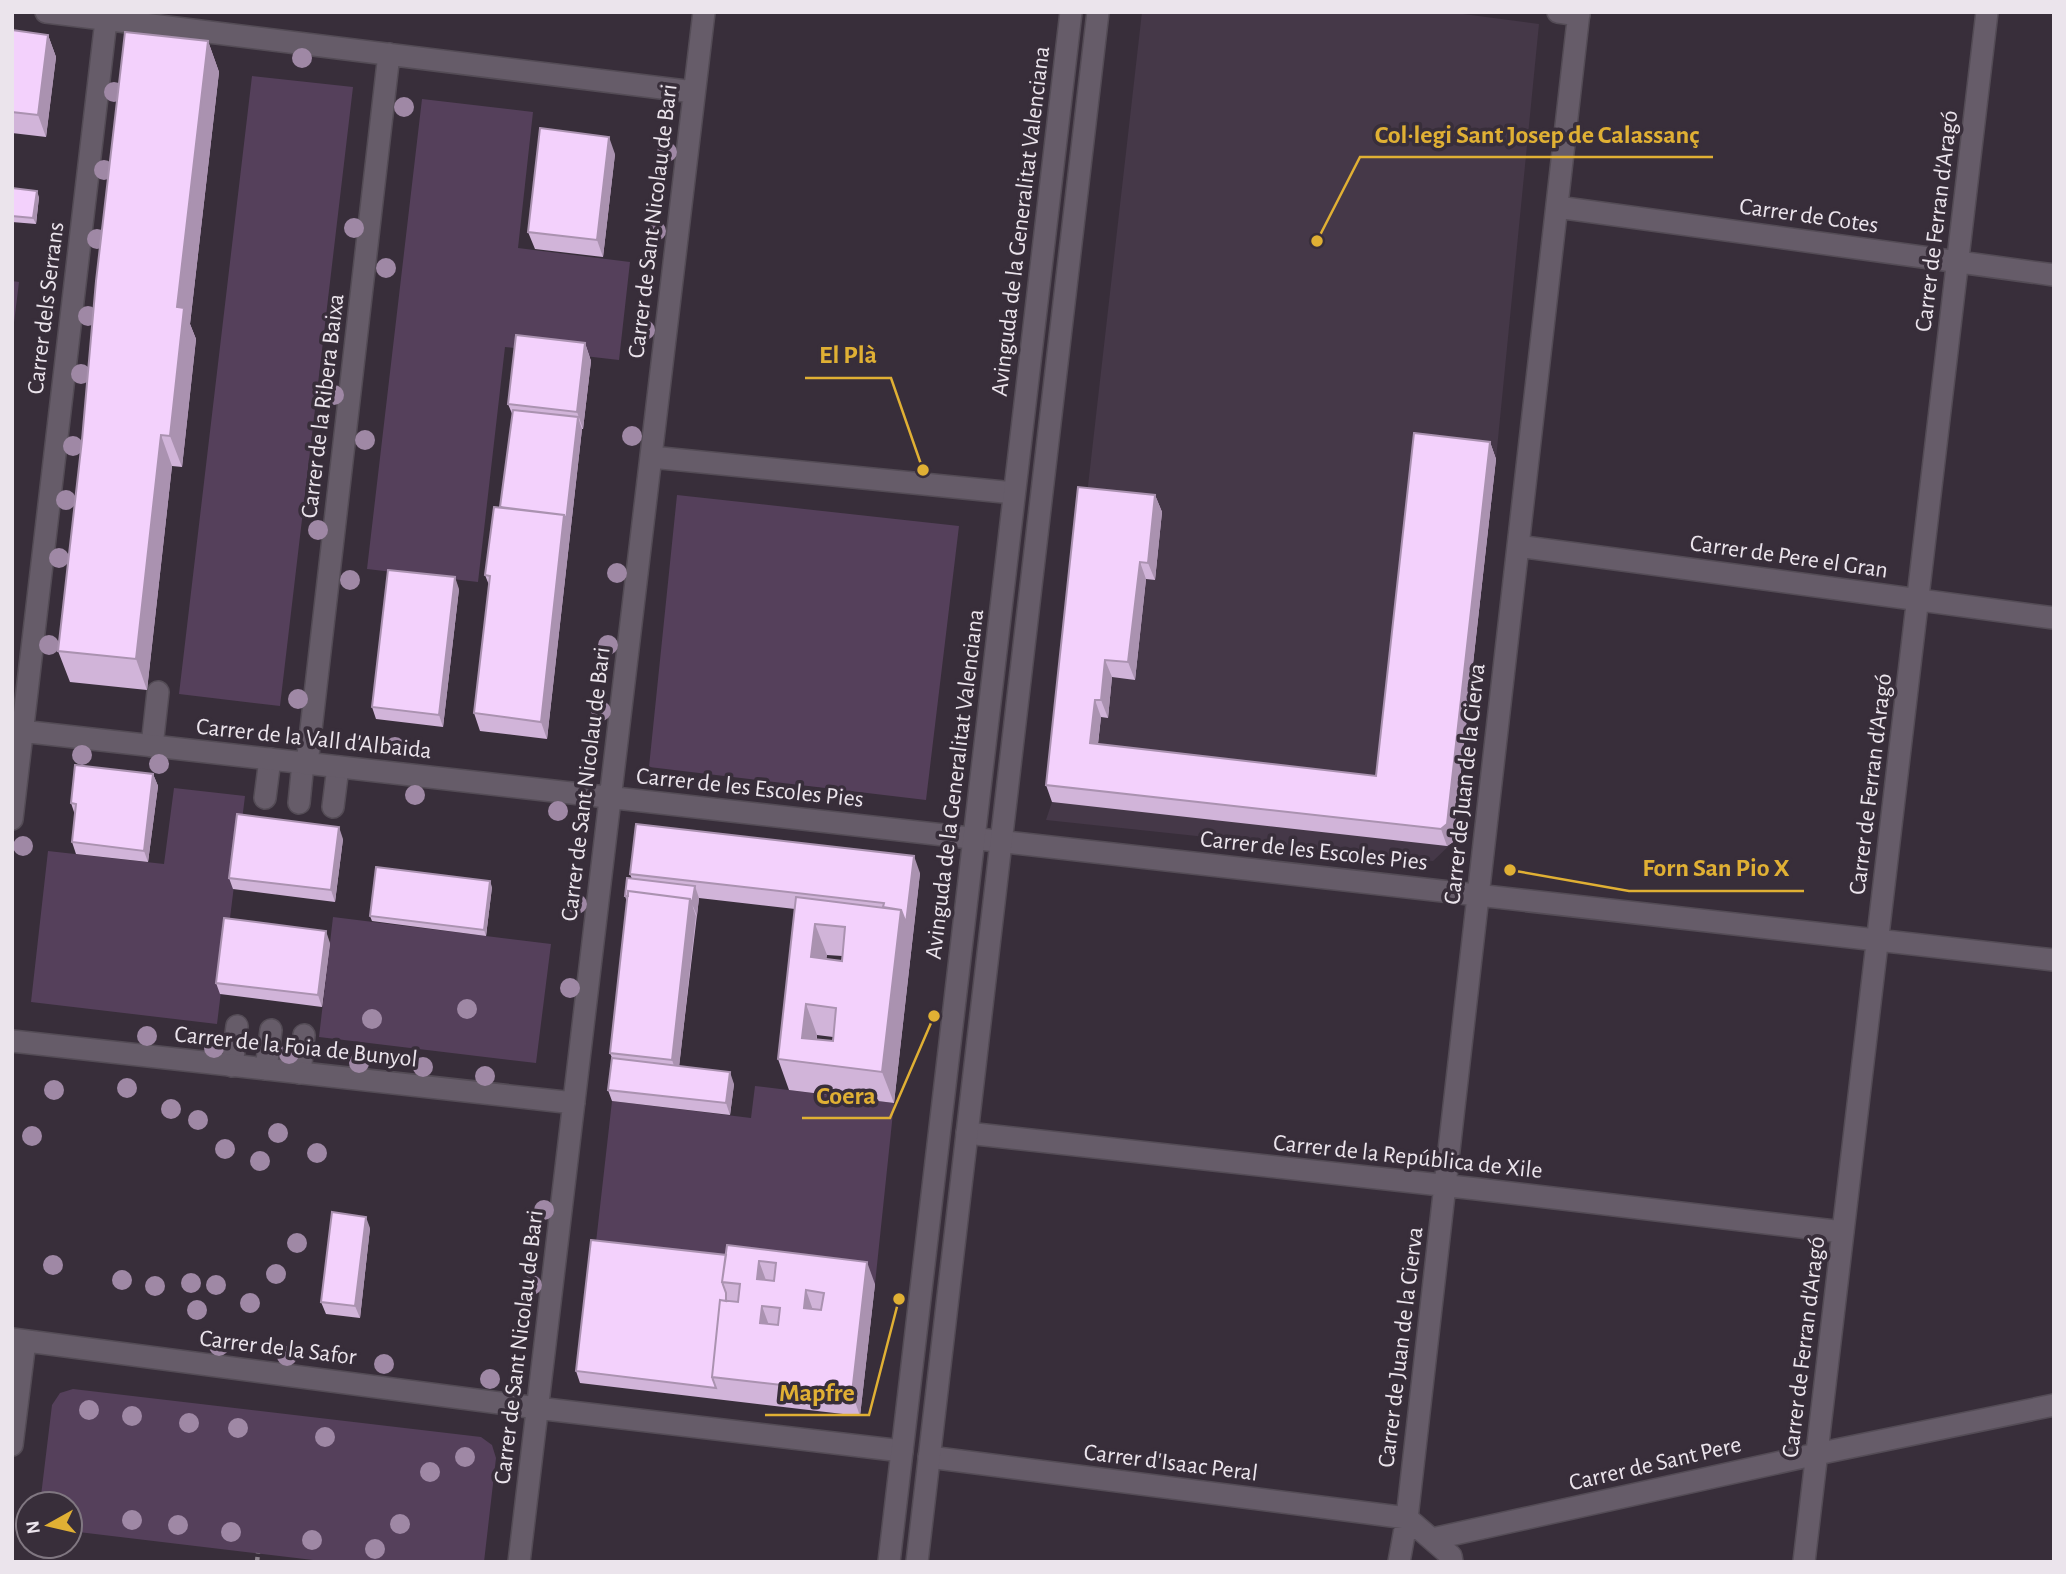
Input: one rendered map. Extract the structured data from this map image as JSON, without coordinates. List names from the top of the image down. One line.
{"streets":{"street":["Carrer de Cotes","Carrer de Sant Nicolau de Bari","Avinguda de la Generalitat Valenciana","Carrer de Ferran d'Aragó","Carrer dels Serrans","Carrer de la Ribera Baixa","Carrer de Pere el Gran","Carrer de la Vall d'Albaida","Carrer de Juan de la Cierva","Carrer de les Escoles Pies","Carrer de la Foia de Bunyol","Carrer de la República de Xile","Carrer de la Safor","Carrer d'Isaac Peral","Carrer de Sant Pere"]},"crossings":[["Carrer de Cotes","Carrer de Ferran d'Aragó"],["Carrer de Cotes","Carrer de Juan de la Cierva"],["Carrer de Sant Nicolau de Bari","Carrer de la Vall d'Albaida"],["Carrer de Sant Nicolau de Bari","Carrer de les Escoles Pies"],["Carrer de Sant Nicolau de Bari","Carrer de la Foia de Bunyol"],["Carrer de Sant Nicolau de Bari","Carrer de la Safor"],["Avinguda de la Generalitat Valenciana","Carrer de les Escoles Pies"],["Carrer de Ferran d'Aragó","Carrer de Pere el Gran"],["Carrer de Ferran d'Aragó","Carrer de les Escoles Pies"],["Carrer de Ferran d'Aragó","Carrer de la República de Xile"],["Carrer de Ferran d'Aragó","Carrer de Sant Pere"],["Carrer dels Serrans","Carrer de la Vall d'Albaida"],["Carrer de la Ribera Baixa","Carrer de la Vall d'Albaida"],["Carrer de Pere el Gran","Carrer de Juan de la Cierva"],["Carrer de la Vall d'Albaida","Carrer de les Escoles Pies"],["Carrer de Juan de la Cierva","Carrer de les Escoles Pies"],["Carrer de Juan de la Cierva","Carrer de la República de Xile"],["Carrer de Juan de la Cierva","Carrer d'Isaac Peral"]],"places":["Col·legi Sant Josep de Calassanç","El Plà","Forn San Pio X","Coera","Mapfre"],"north":"left"}
